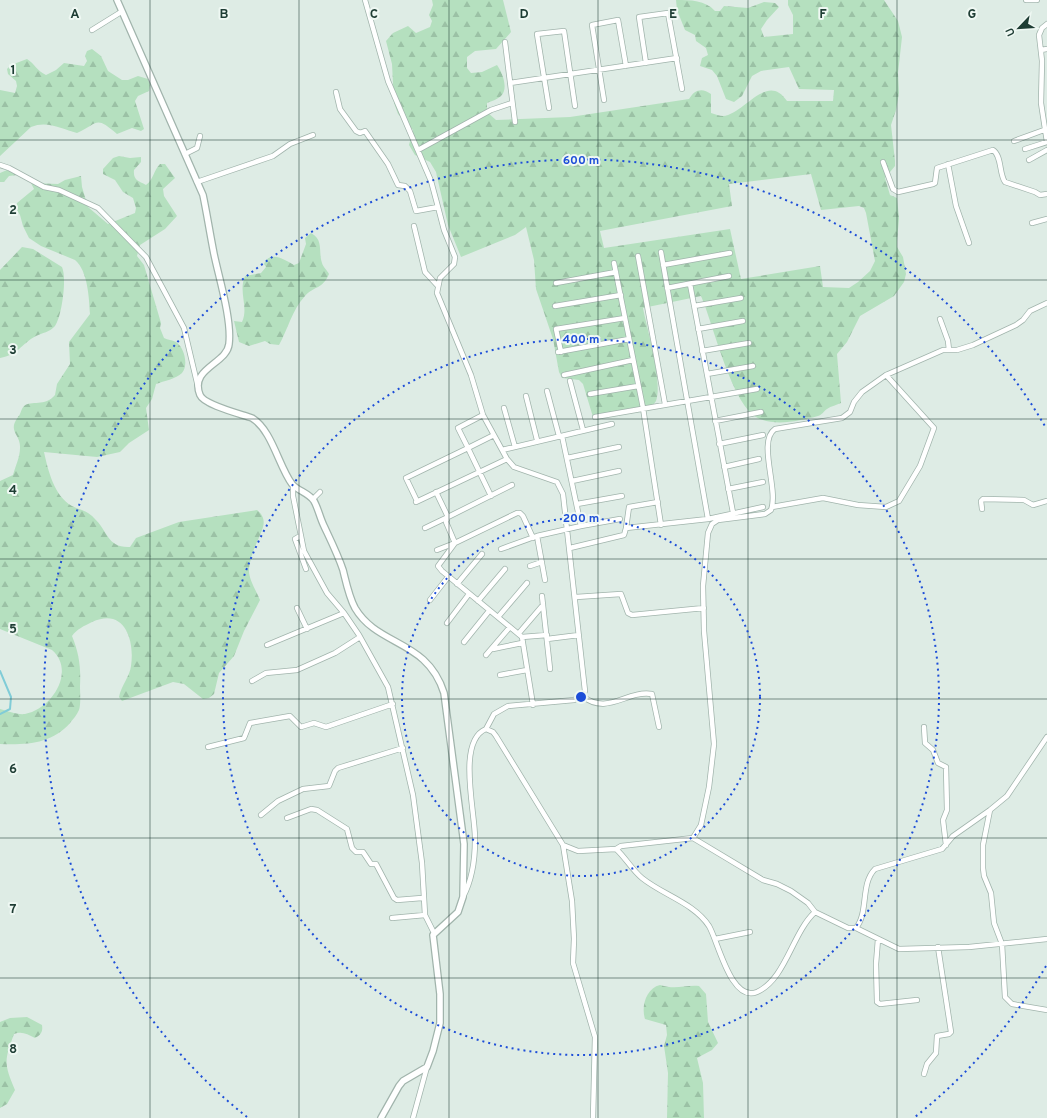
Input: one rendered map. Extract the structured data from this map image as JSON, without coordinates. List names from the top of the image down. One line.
{"north":"bottom left","grid":{"columns":["A","B","C","D","E","F","G"],"rows":["1","2","3","4","5","6","7","8"]},"rings":["600 m","400 m","200 m"]}
